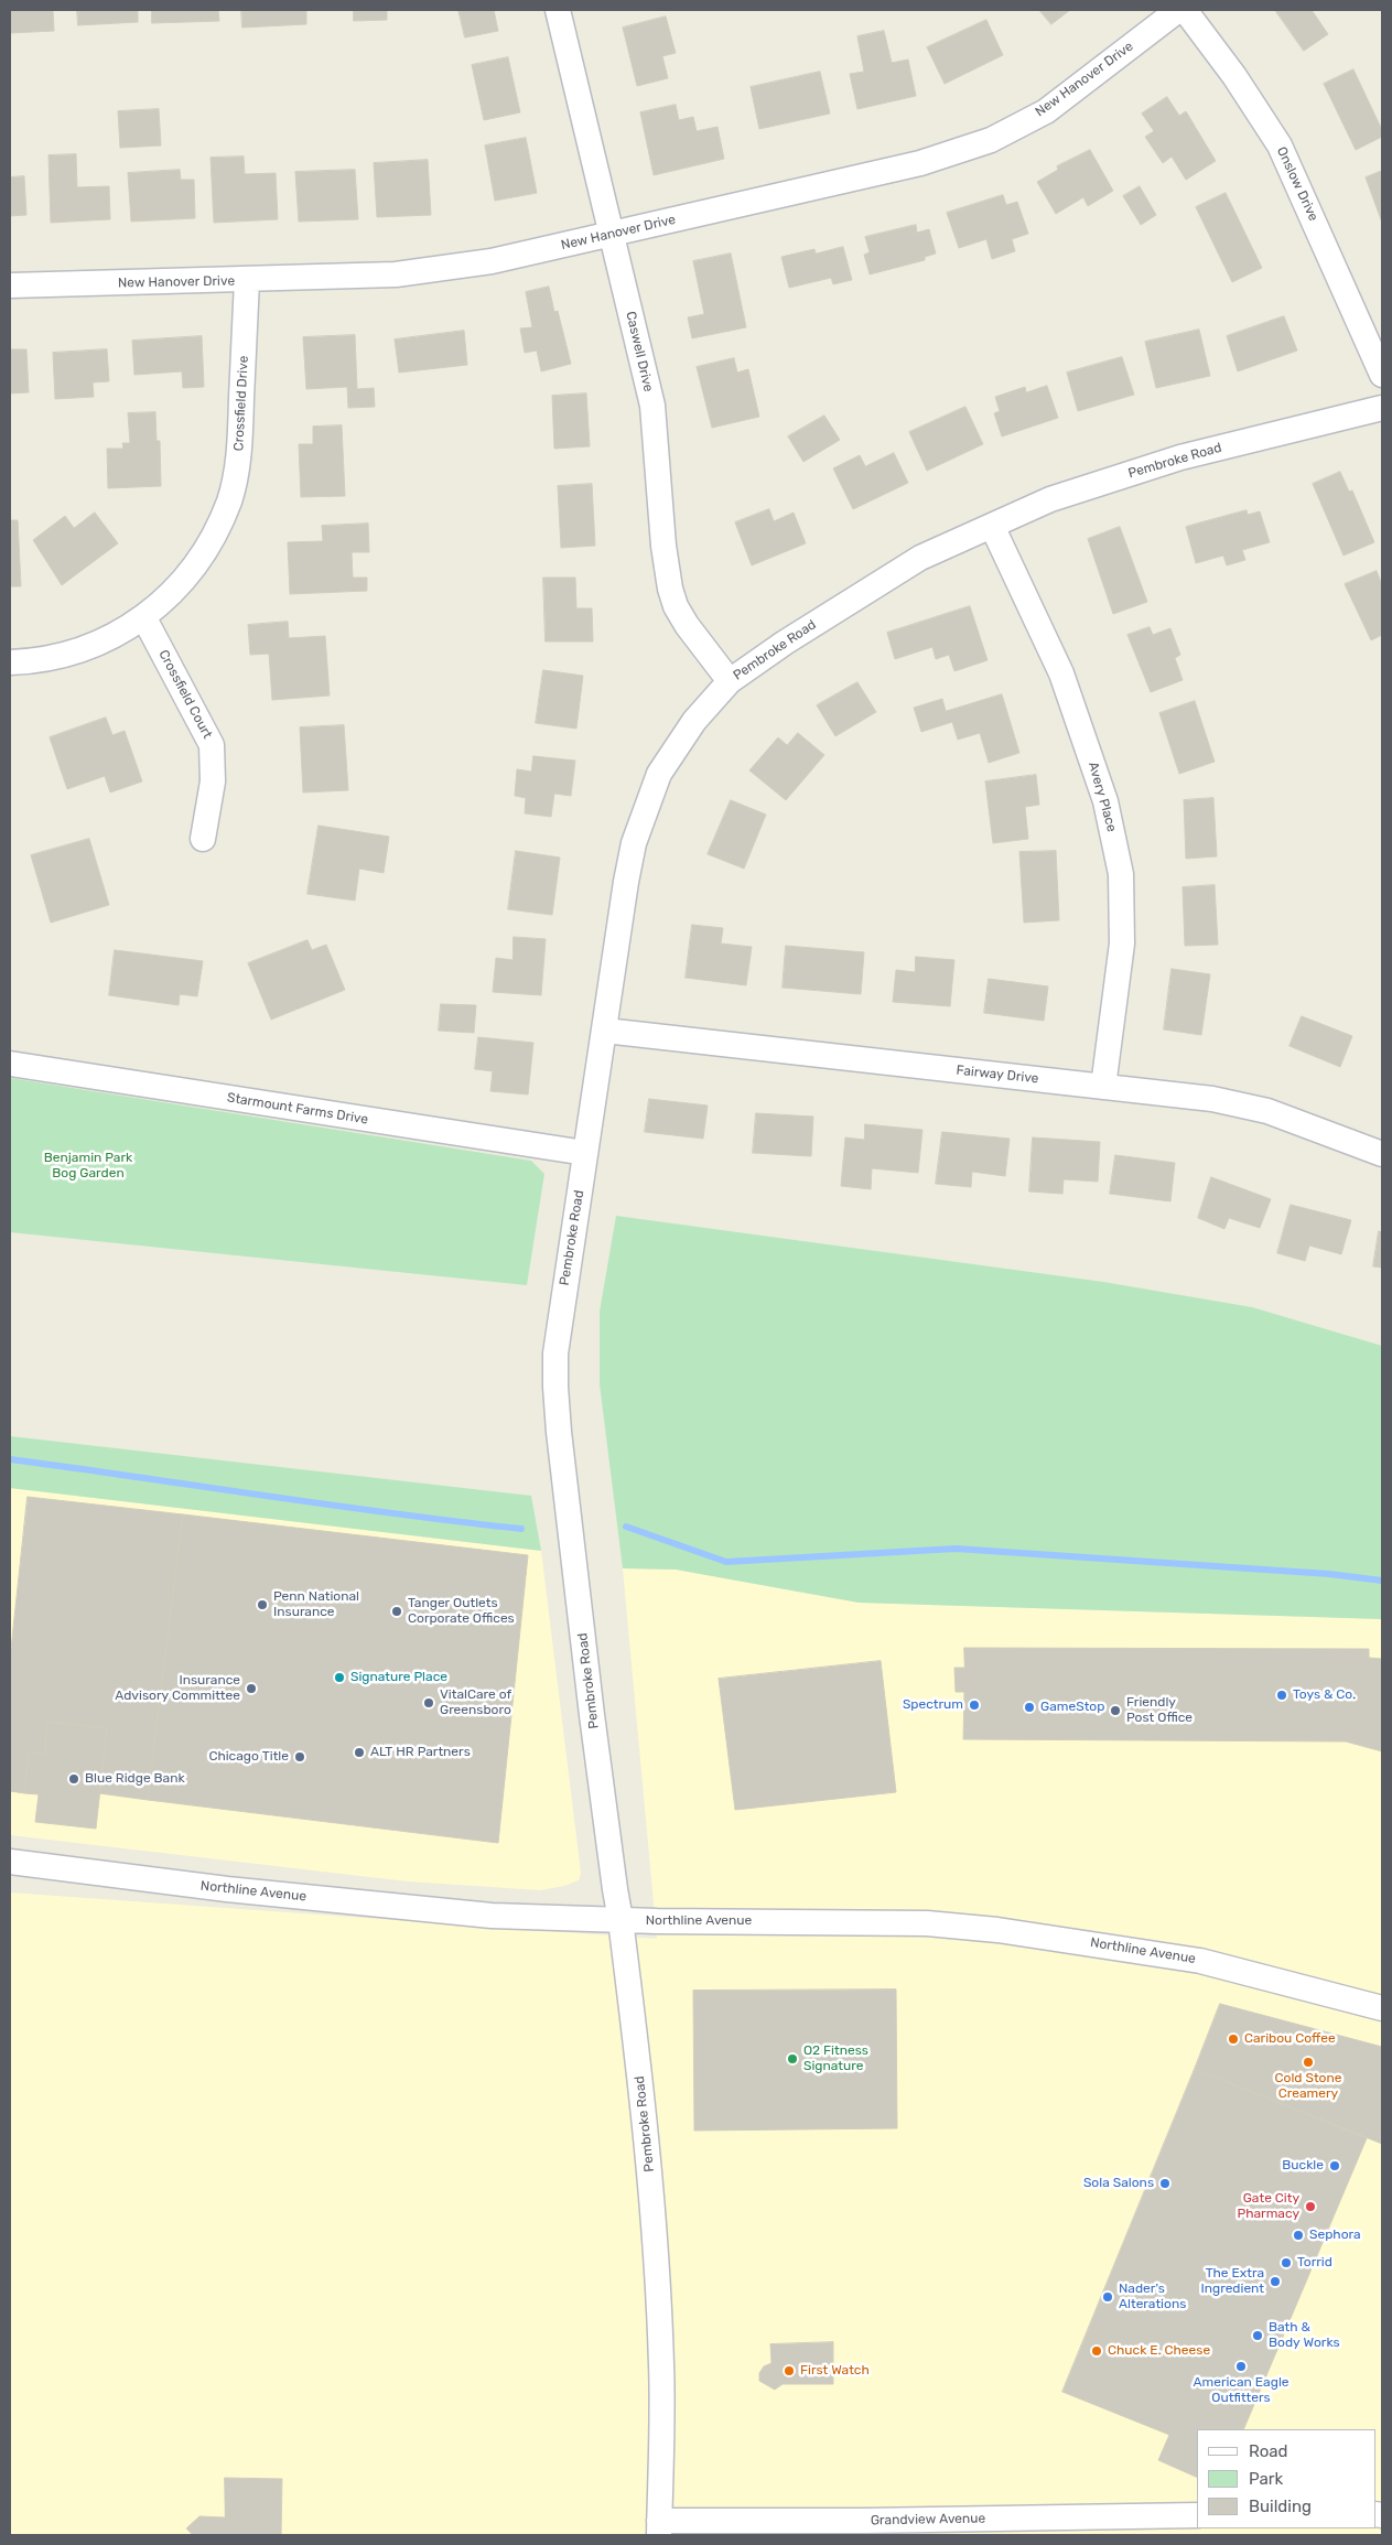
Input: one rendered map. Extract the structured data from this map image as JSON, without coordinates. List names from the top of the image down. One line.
{"streets":{"street":["New Hanover Drive","Onslow Drive","Caswell Drive","Crossfield Drive","Pembroke Road","Crossfield Court","Avery Place","Fairway Drive","Starmount Farms Drive","Northline Avenue","Grandview Avenue"]},"crossings":[["New Hanover Drive","Caswell Drive"],["New Hanover Drive","Crossfield Drive"],["Caswell Drive","Pembroke Road"],["Crossfield Drive","Crossfield Court"],["Pembroke Road","Avery Place"],["Pembroke Road","Fairway Drive"],["Pembroke Road","Starmount Farms Drive"],["Pembroke Road","Northline Avenue"],["Pembroke Road","Grandview Avenue"],["Avery Place","Fairway Drive"]],"parks":["Benjamin Park Bog Garden"],"places":["Penn National Insurance","Tanger Outlets Corporate Offices","Signature Place","Insurance Advisory Committee","Toys & Co.","VitalCare of Greensboro","Spectrum","GameStop","Friendly Post Office","ALT HR Partners","Chicago Title","Blue Ridge Bank","Caribou Coffee","O2 Fitness Signature","Cold Stone Creamery","Buckle","Sola Salons","Gate City Pharmacy","Sephora","Torrid","The Extra Ingredient","Nader's Alterations","Bath & Body Works","Chuck E. Cheese","American Eagle Outfitters","First Watch"],"legend":["Road","Park","Building"]}
